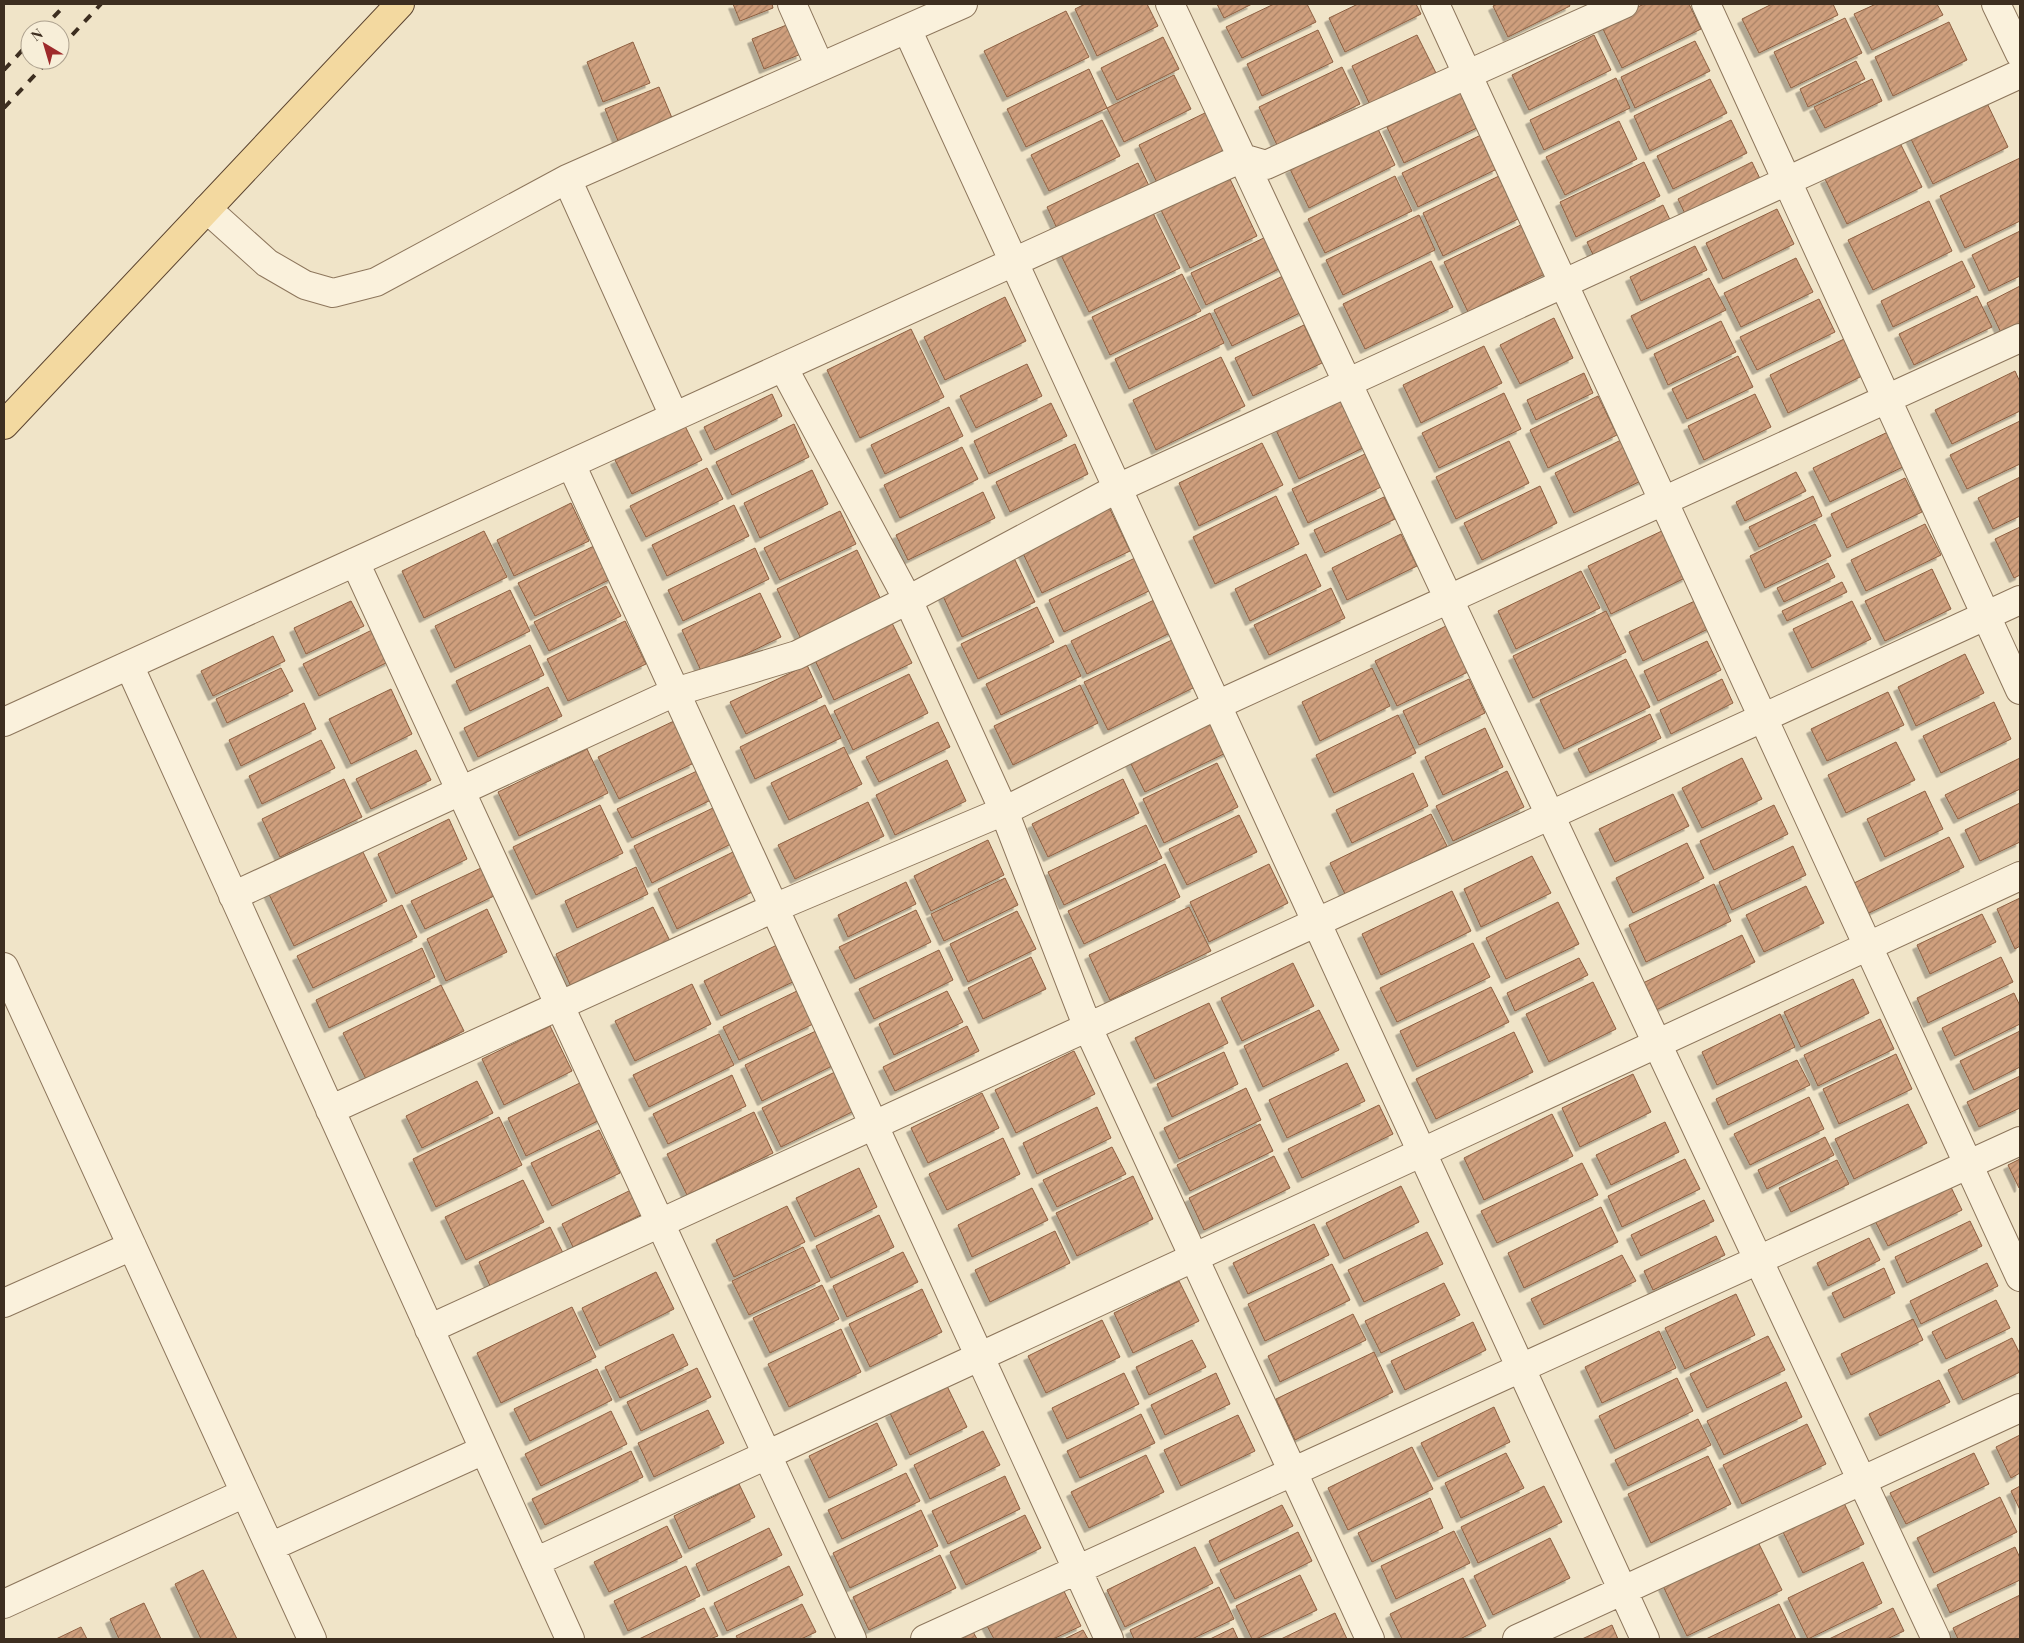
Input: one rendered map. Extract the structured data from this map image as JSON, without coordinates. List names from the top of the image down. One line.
{"north":"top left"}
